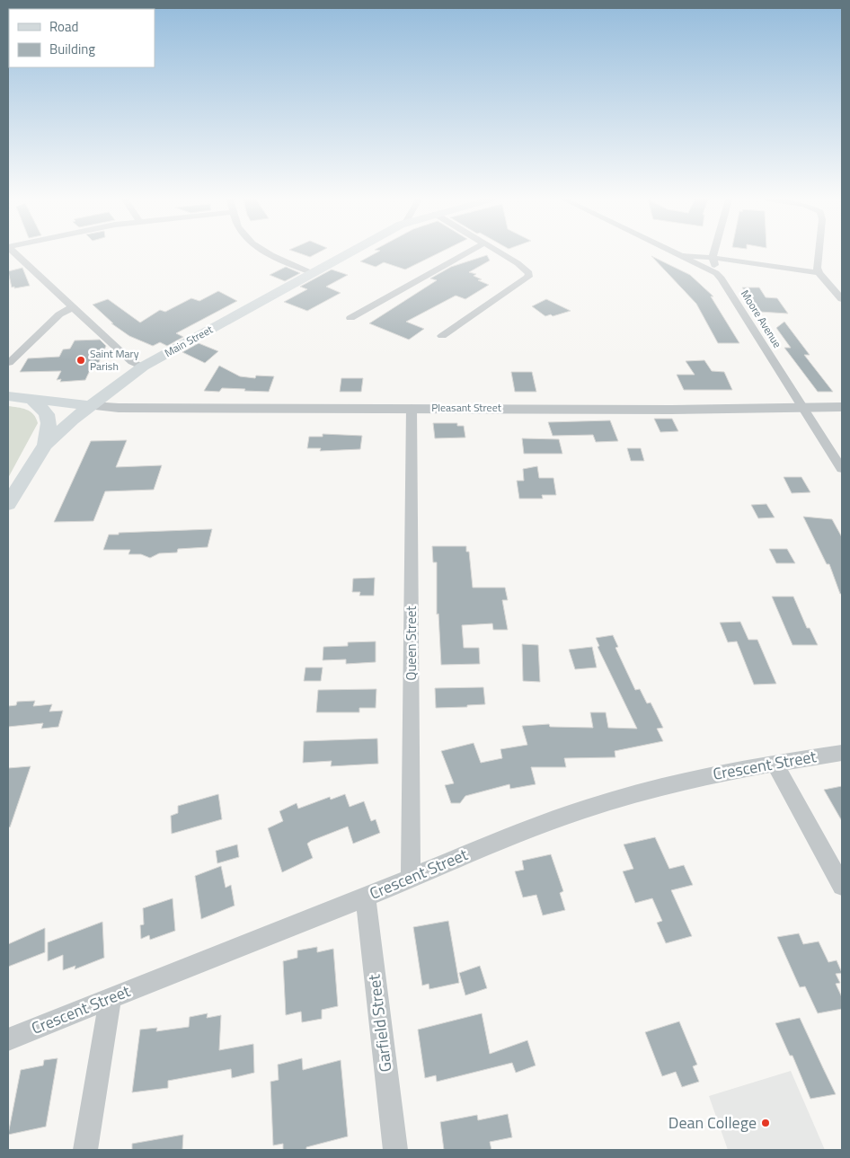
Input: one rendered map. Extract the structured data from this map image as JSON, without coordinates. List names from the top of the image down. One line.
{"streets":{"main road":["Main Street"],"street":["Moore Avenue","Pleasant Street","Queen Street","Crescent Street","Garfield Street"]},"crossings":[["Moore Avenue","Pleasant Street"],["Main Street","Pleasant Street"],["Pleasant Street","Queen Street"],["Queen Street","Crescent Street"],["Crescent Street","Garfield Street"]],"places":["Saint Mary Parish","Dean College"],"legend":["Road","Building"]}
